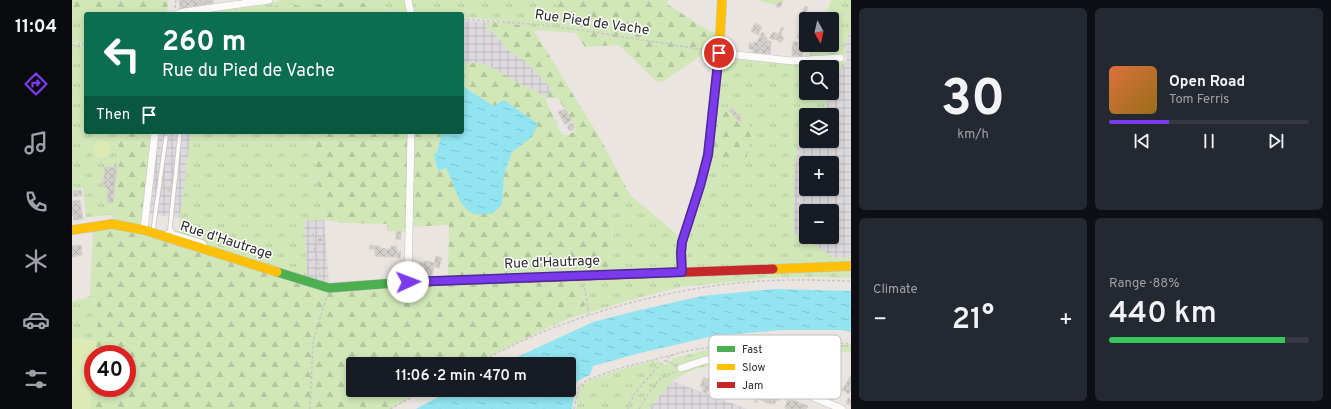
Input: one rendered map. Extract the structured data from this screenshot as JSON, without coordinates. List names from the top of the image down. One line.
{"streets":{"street":["Rue d'Hautrage"],"path":["Rue Pied de Vache"]},"legend":["Fast","Slow","Jam"],"north":"bottom","page":{"tabs":"11:04","tile":[["30","km/h"],"Climate",["Range · 88%","440 km"]],"map_buttons":["+","−"],"turn":["260 m","Rue du Pied de Vache"],"song":["Open Road","Tom Ferris"],"then":"Then","heat":["−","21°","+"],"limit":"40","trip":"11:06 · 2 min · 470 m"}}
